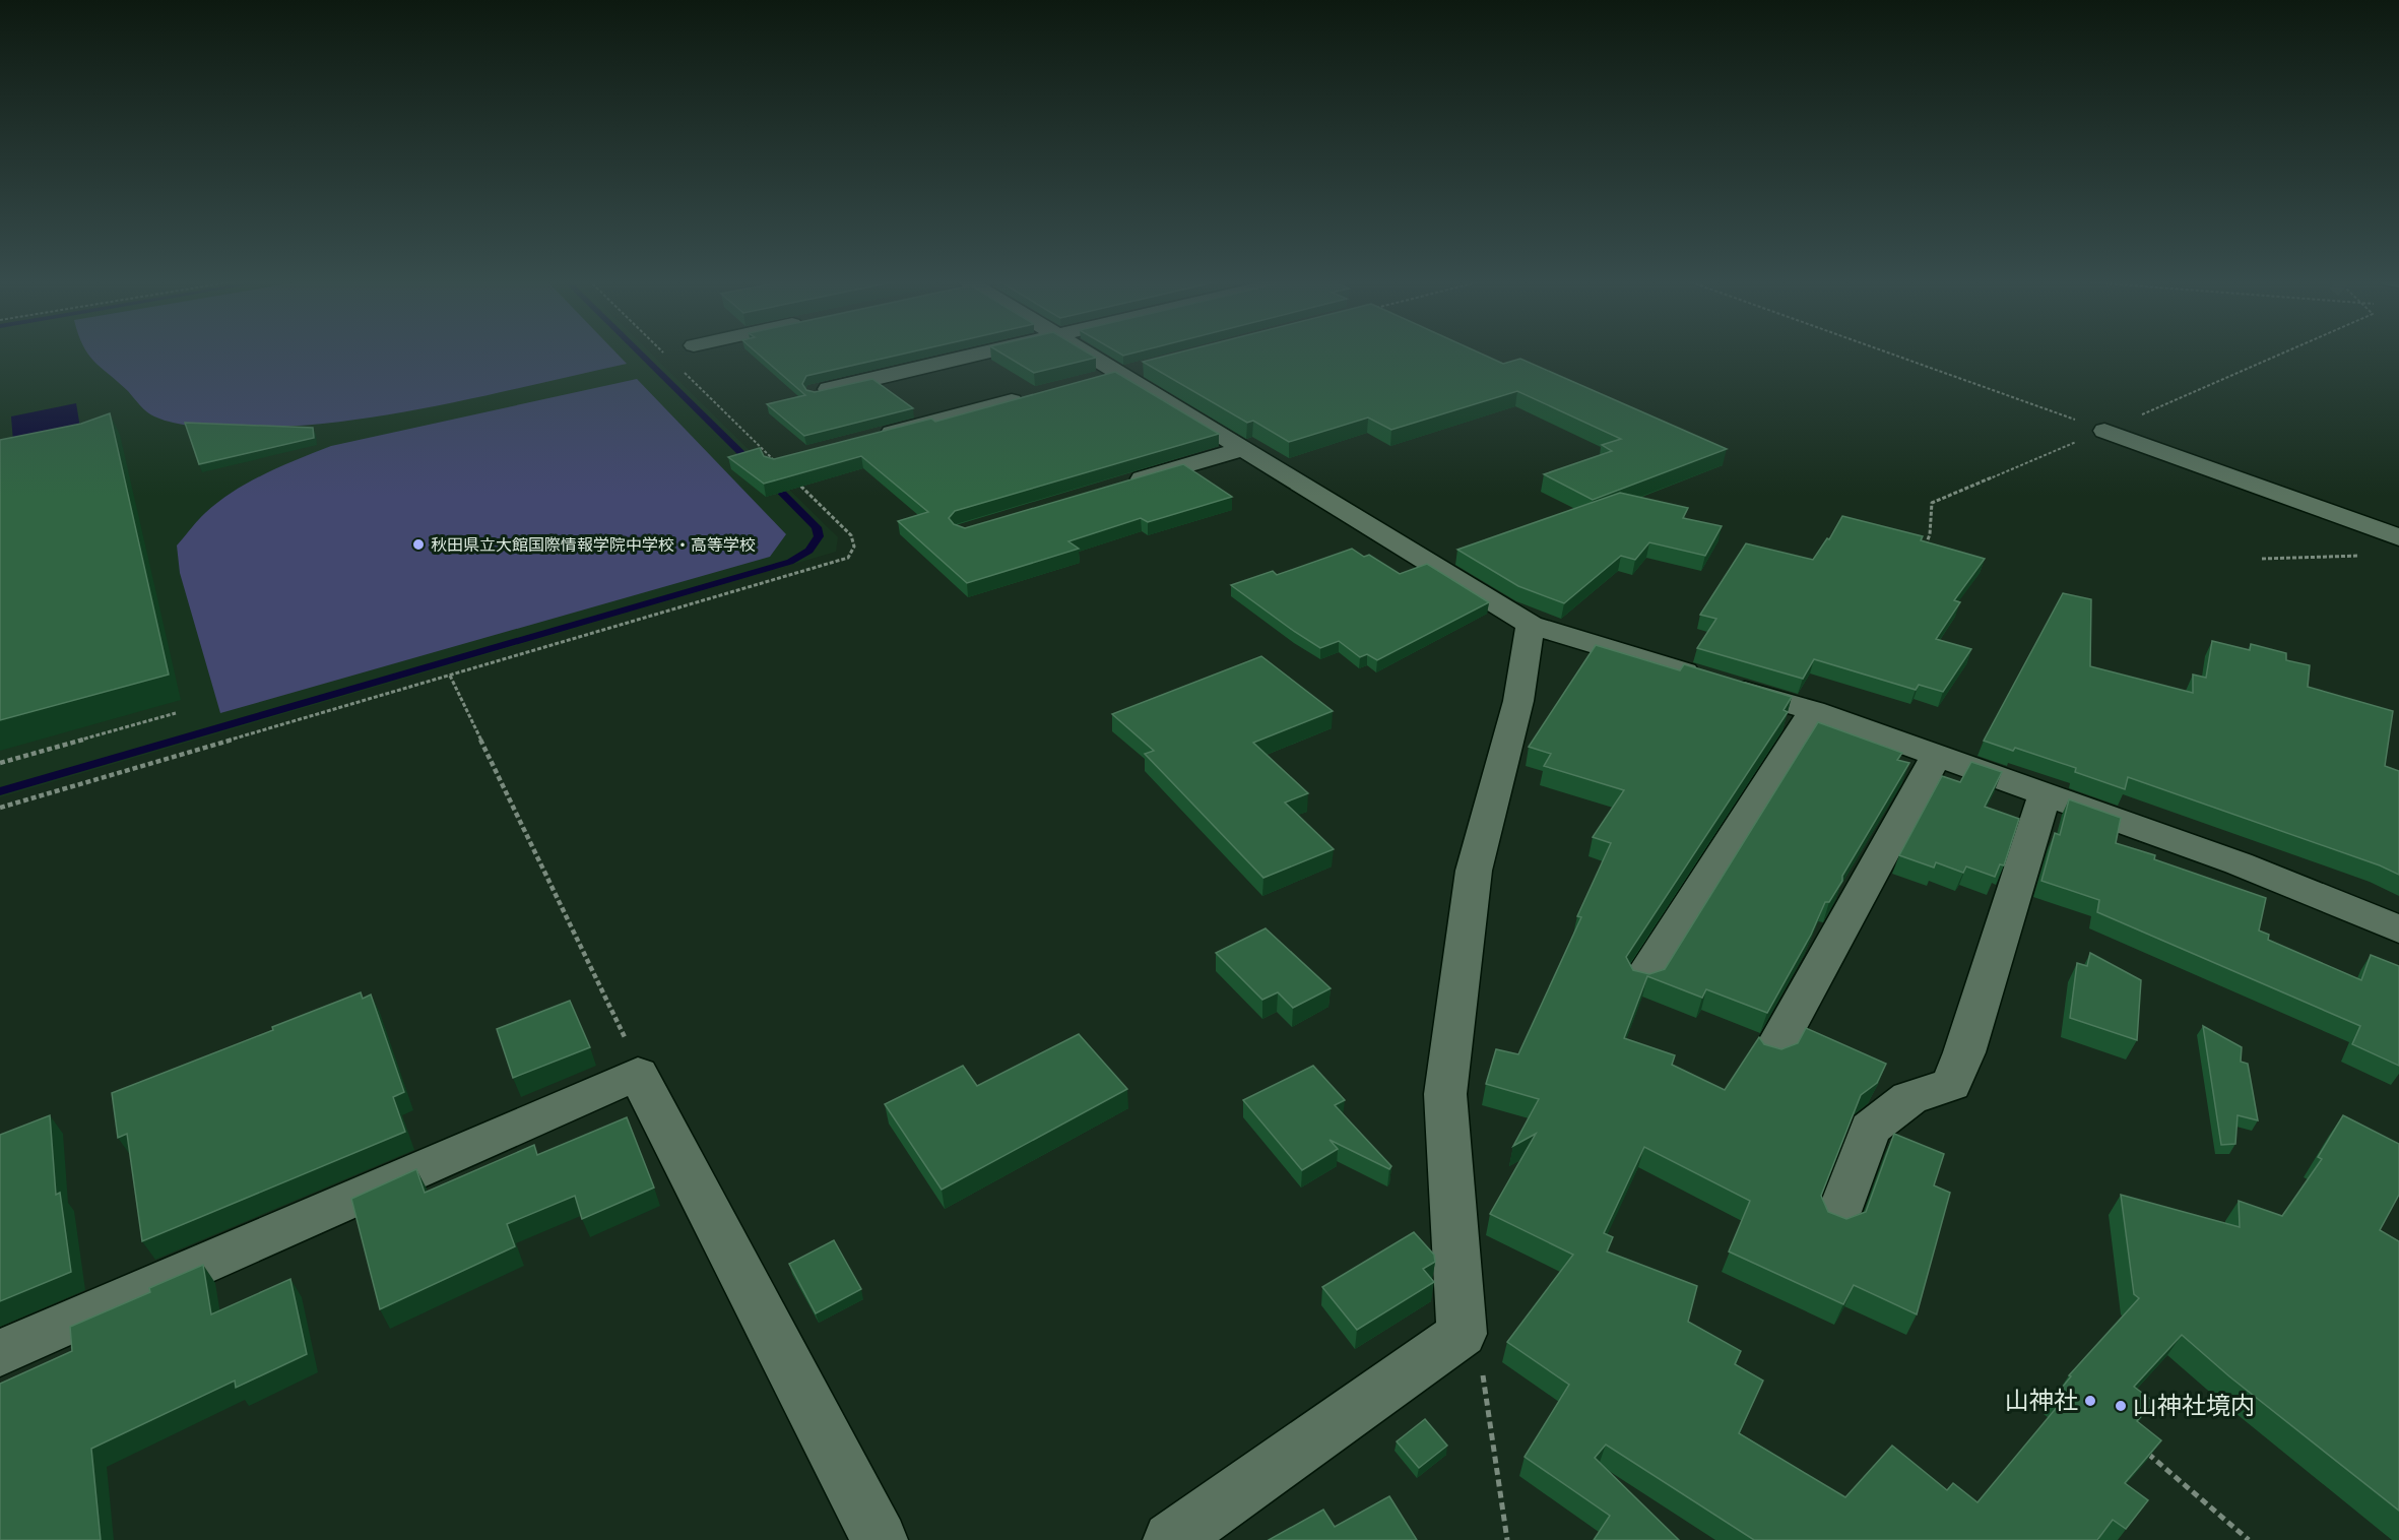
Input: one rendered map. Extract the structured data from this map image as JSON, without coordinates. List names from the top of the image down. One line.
{"places":["秋田県立大館国際情報学院中学校・高等学校","山神社","山神社境内"]}
